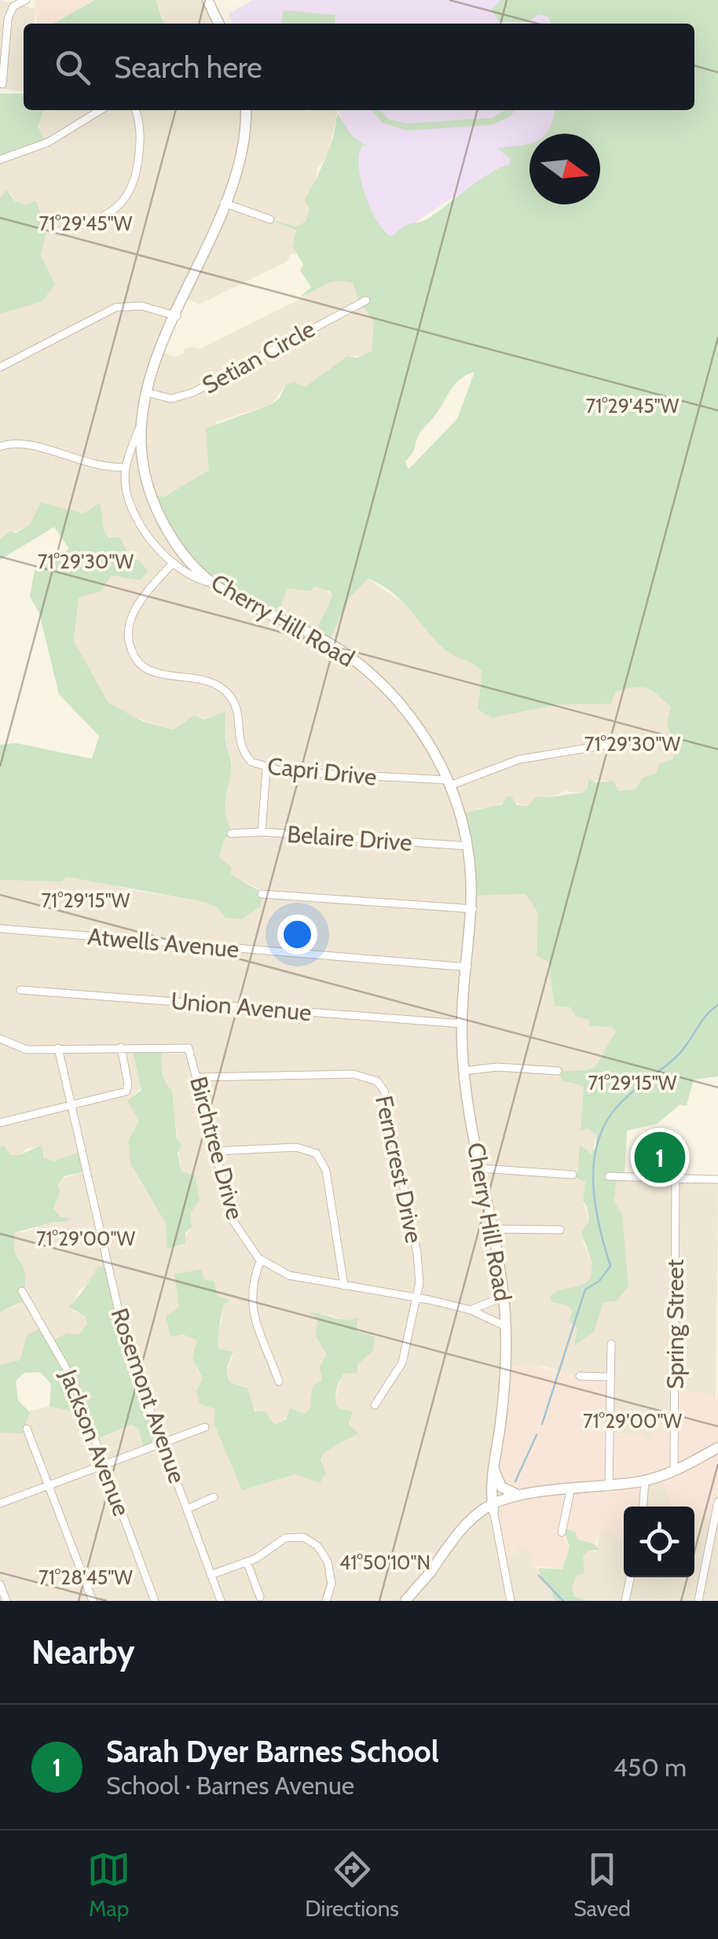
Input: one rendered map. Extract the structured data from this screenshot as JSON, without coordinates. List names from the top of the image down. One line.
{"streets":{"main road":["Cherry Hill Road"],"street":["Setian Circle","Capri Drive","Belaire Drive","Atwells Avenue","Union Avenue","Birchtree Drive","Ferncrest Drive","Spring Street","Rosemont Avenue","Jackson Avenue"]},"crossings":[["Setian Circle","Cherry Hill Road"],["Cherry Hill Road","Capri Drive"],["Cherry Hill Road","Belaire Drive"],["Cherry Hill Road","Atwells Avenue"],["Cherry Hill Road","Union Avenue"],["Cherry Hill Road","Birchtree Drive"],["Birchtree Drive","Ferncrest Drive"]],"north":"right","page":{"search":"Search here","pins":"1","heading":"Nearby","list":[{"mark":"1","name":"Sarah Dyer Barnes School","note":"School · Barnes Avenue","value":"450 m"}],"nav":["Map","Directions","Saved"]},"coordinates":["71°29'45\"W","71°29'30\"W","71°29'15\"W","71°29'00\"W","41°50'10\"N","71°28'45\"W"]}
